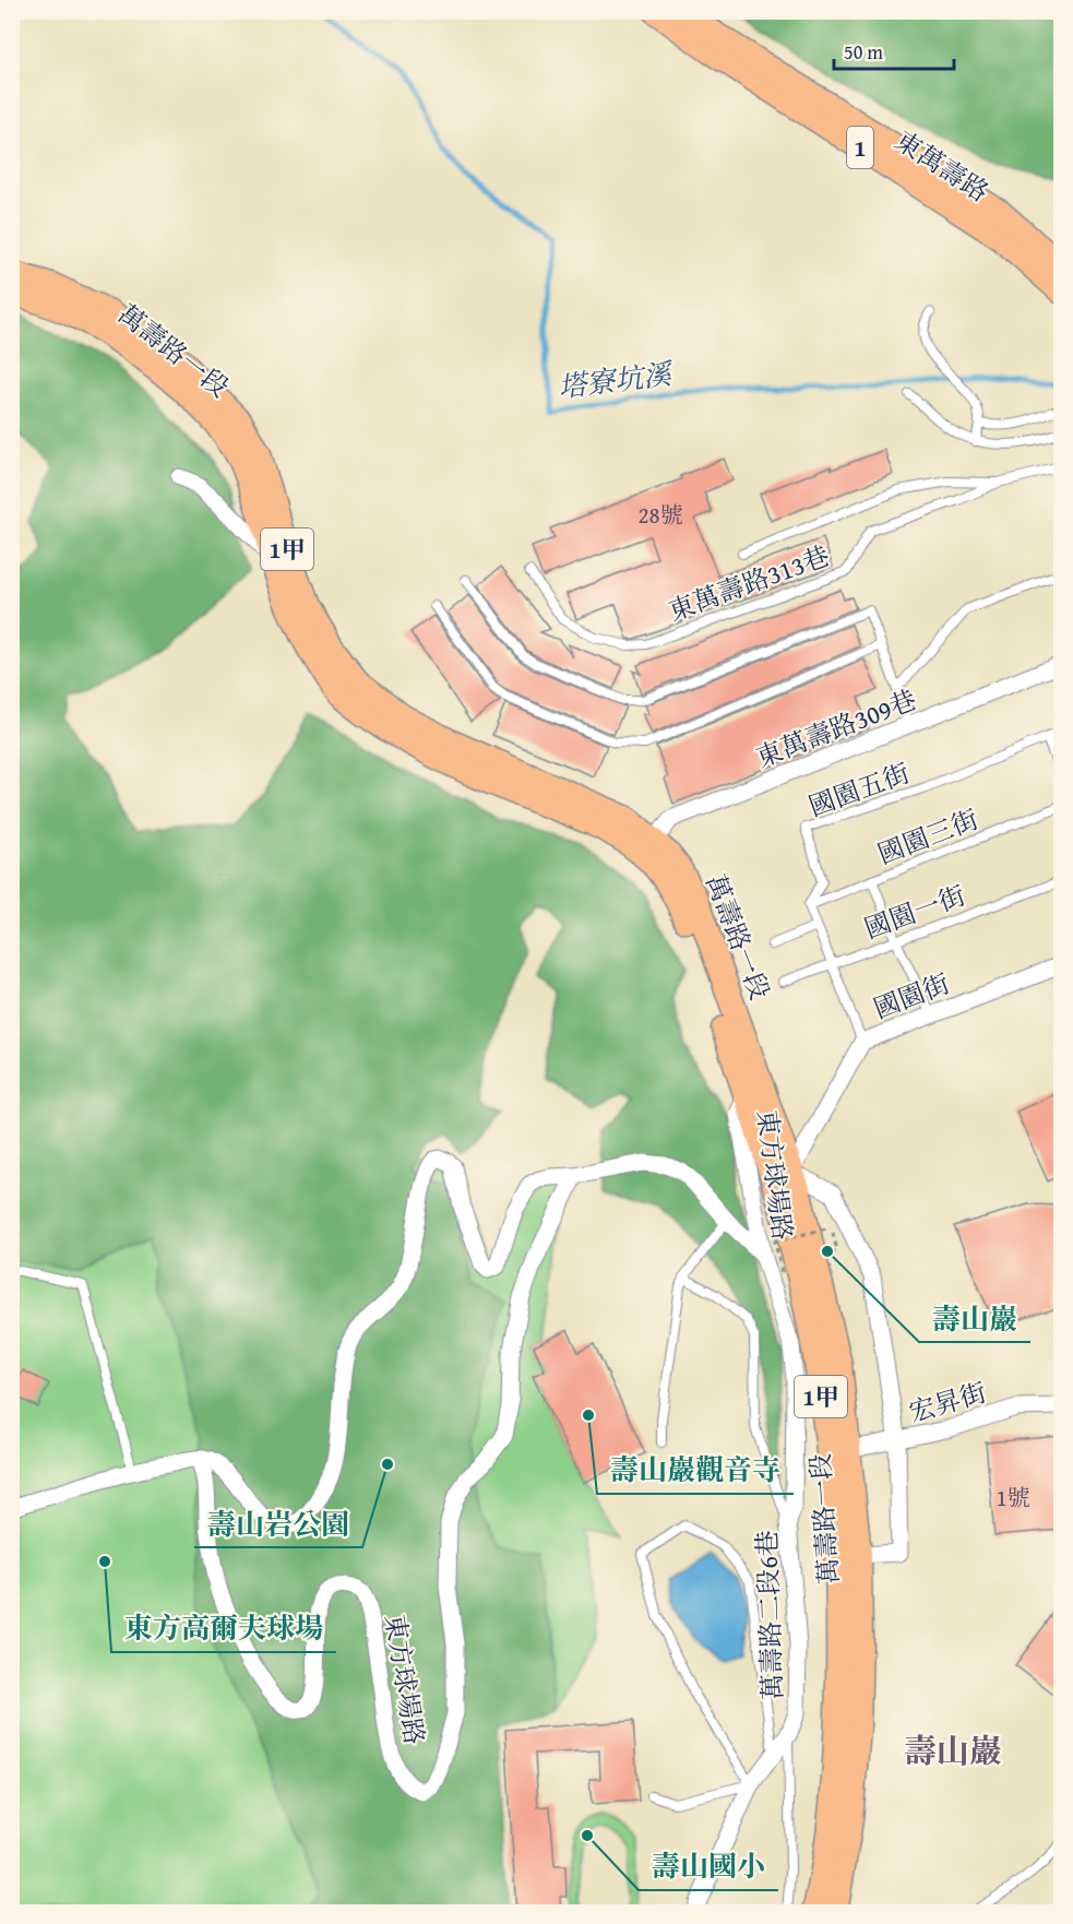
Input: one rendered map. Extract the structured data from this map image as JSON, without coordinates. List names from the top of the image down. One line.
{"streets":{"main road":["1","東萬壽路","萬壽路一段","1甲"],"street":["東萬壽路309巷","國園街","東方球場路","宏昇街","萬壽路二段6巷"],"lane":["東萬壽路313巷","國園五街","國園三街","國園一街"]},"crossings":[["萬壽路一段","東萬壽路309巷"],["萬壽路一段","國園街"],["萬壽路一段","東方球場路"],["萬壽路一段","宏昇街"],["國園五街","國園三街"],["東方球場路","萬壽路二段6巷"]],"districts":["壽山巖"],"water":["塔寮坑溪"],"places":["壽山巖","壽山巖觀音寺","壽山岩公園","東方高爾夫球場","壽山國小"],"house_numbers":["28號","1號"],"scale_bar":"50 m"}
